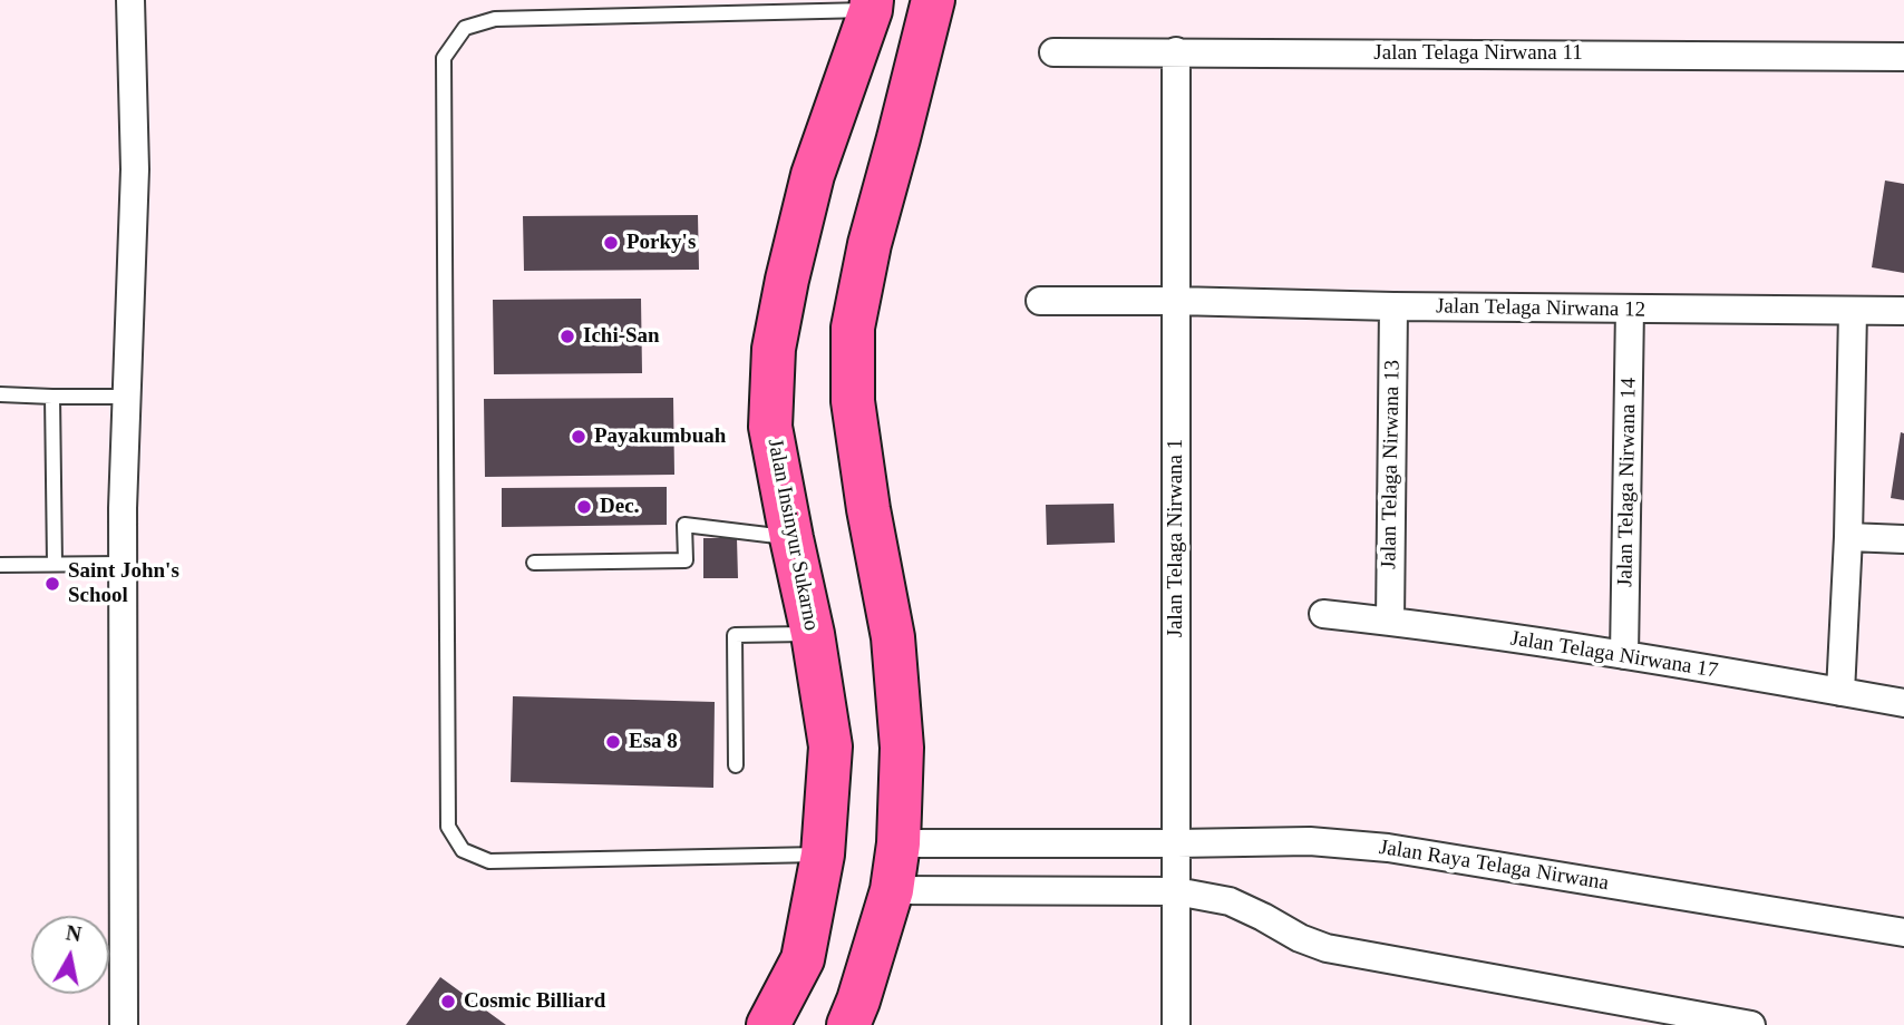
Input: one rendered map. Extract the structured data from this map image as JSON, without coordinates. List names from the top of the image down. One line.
{"streets":{"main road":["Jalan Insinyur Sukarno"],"street":["Jalan Telaga Nirwana 11","Jalan Telaga Nirwana 12","Jalan Telaga Nirwana 13","Jalan Telaga Nirwana 14","Jalan Telaga Nirwana 1","Jalan Telaga Nirwana 17","Jalan Raya Telaga Nirwana"]},"crossings":[["Jalan Telaga Nirwana 11","Jalan Telaga Nirwana 1"],["Jalan Telaga Nirwana 12","Jalan Telaga Nirwana 13"],["Jalan Telaga Nirwana 12","Jalan Telaga Nirwana 14"],["Jalan Telaga Nirwana 12","Jalan Telaga Nirwana 1"],["Jalan Telaga Nirwana 13","Jalan Telaga Nirwana 17"],["Jalan Telaga Nirwana 14","Jalan Telaga Nirwana 17"],["Jalan Telaga Nirwana 1","Jalan Raya Telaga Nirwana"]],"places":["Porky's","Ichi-San","Payakumbuah","Dec.","Saint John's School","Esa 8","Cosmic Billiard"],"north":"top"}
